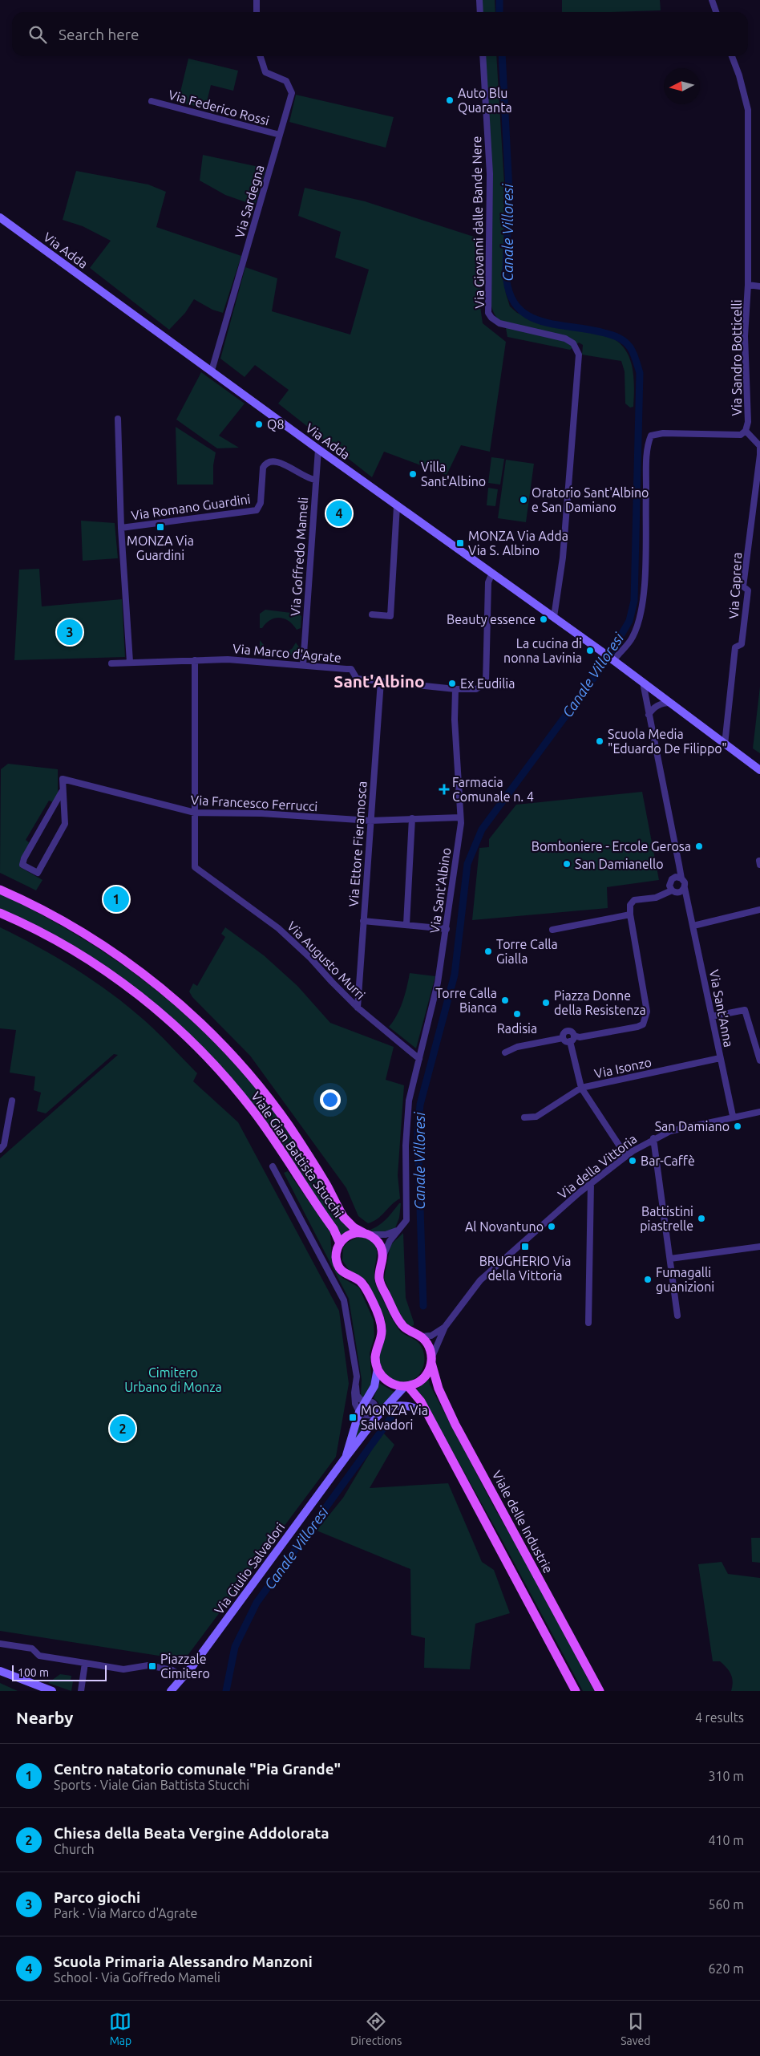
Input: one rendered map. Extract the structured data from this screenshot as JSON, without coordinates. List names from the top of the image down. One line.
{"streets":{"main road":["Via Adda","Viale Gian Battista Stucchi","Viale delle Industrie","Via Giulio Salvadori"],"street":["Via Federico Rossi","Via Sardegna","Via Giovanni dalle Bande Nere","Via Sandro Botticelli","Via Romano Guardini","Via Goffredo Mameli","Via Caprera","Via Marco d'Agrate","Via Francesco Ferrucci","Via Ettore Fieramosca","Via Sant'Albino","Via Augusto Murri","Via Sant'Anna","Via Isonzo","Via della Vittoria"]},"crossings":[["Via Federico Rossi","Via Sardegna"],["Via Sardegna","Via Adda"],["Via Giovanni dalle Bande Nere","Via Adda"],["Via Adda","Via Sandro Botticelli"],["Via Adda","Via Goffredo Mameli"],["Via Adda","Via Caprera"],["Via Adda","Via Sant'Anna"],["Via Sandro Botticelli","Via Caprera"],["Via Romano Guardini","Via Goffredo Mameli"],["Via Romano Guardini","Via Marco d'Agrate"],["Via Goffredo Mameli","Via Marco d'Agrate"],["Via Marco d'Agrate","Via Ettore Fieramosca"],["Via Marco d'Agrate","Via Sant'Albino"],["Via Francesco Ferrucci","Via Ettore Fieramosca"],["Via Francesco Ferrucci","Via Sant'Albino"],["Via Francesco Ferrucci","Via Augusto Murri"],["Via Ettore Fieramosca","Via Augusto Murri"],["Via Sant'Albino","Via Augusto Murri"],["Via Sant'Albino","Viale Gian Battista Stucchi"],["Via Sant'Anna","Via Isonzo"],["Via Sant'Anna","Via della Vittoria"]],"districts":["Sant'Albino"],"water":["Canale Villoresi"],"parks":["Cimitero Urbano di Monza"],"places":{"other":["Auto Blu Quaranta","Q8","Villa Sant'Albino","Oratorio Sant'Albino e San Damiano","Beauty essence","La cucina di nonna Lavinia","Ex Eudilia","Scuola Media \"Eduardo De Filippo\"","Bomboniere - Ercole Gerosa","San Damianello","Torre Calla Gialla","Torre Calla Bianca","Piazza Donne della Resistenza","Radisia","San Damiano","Bar-Caffè","Battistini piastrelle","Al Novantuno","Fumagalli guanizioni"],"transit":["MONZA Via Guardini","MONZA Via Adda Via S. Albino","BRUGHERIO Via della Vittoria","MONZA Via Salvadori","Piazzale Cimitero"],"health":["Farmacia Comunale n. 4"]},"scale_bar":"100 m","north":"left","page":{"search":"Search here","pins":["4","3","1","2"],"scale":"100 m","heading":["Nearby","4 results"],"list":[{"mark":"1","name":"Centro natatorio comunale \"Pia Grande\"","note":"Sports · Viale Gian Battista Stucchi","value":"310 m"},{"mark":"2","name":"Chiesa della Beata Vergine Addolorata","note":"Church","value":"410 m"},{"mark":"3","name":"Parco giochi","note":"Park · Via Marco d'Agrate","value":"560 m"},{"mark":"4","name":"Scuola Primaria Alessandro Manzoni","note":"School · Via Goffredo Mameli","value":"620 m"}],"nav":["Map","Directions","Saved"]}}
